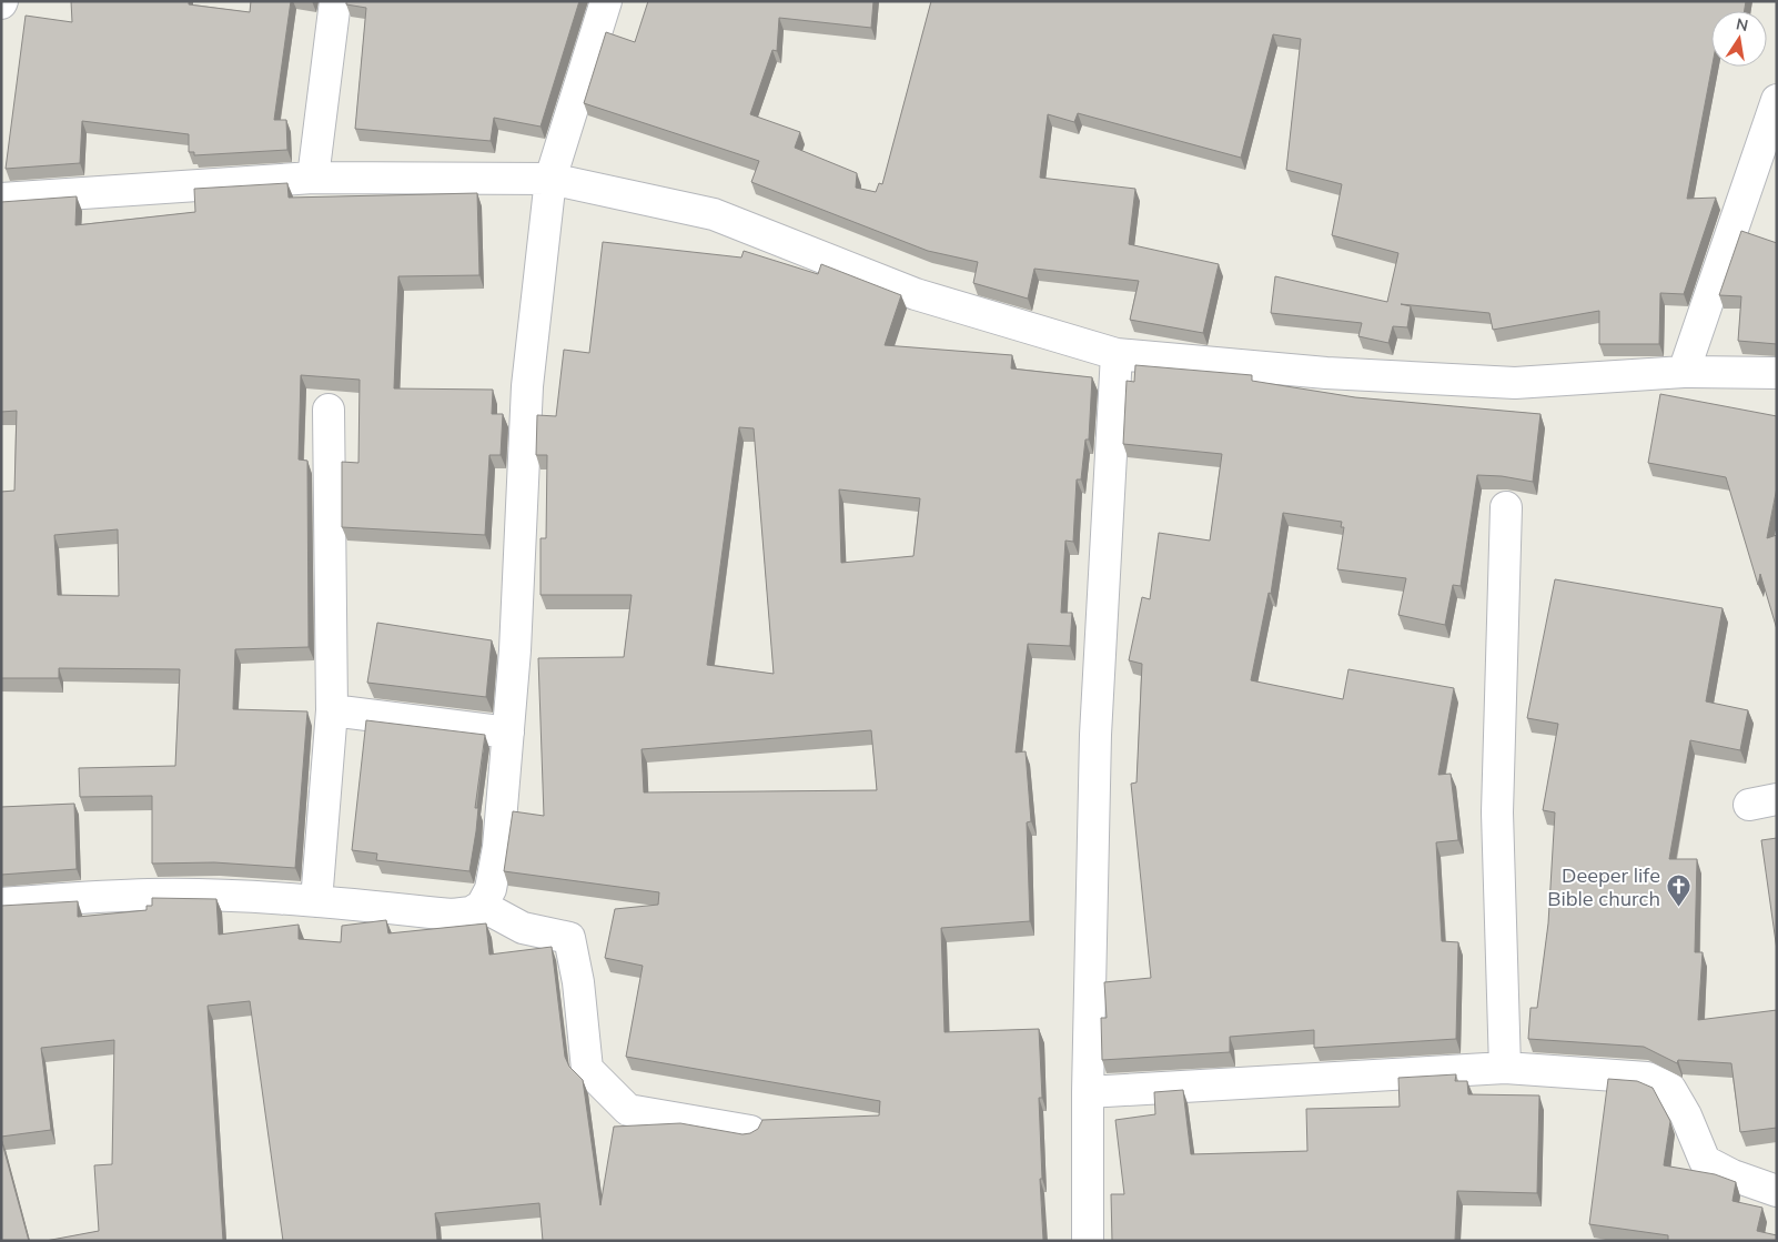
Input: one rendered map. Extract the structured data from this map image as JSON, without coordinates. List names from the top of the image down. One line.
{"places":{"church":["Deeper life Bible church"]},"north":"top"}
